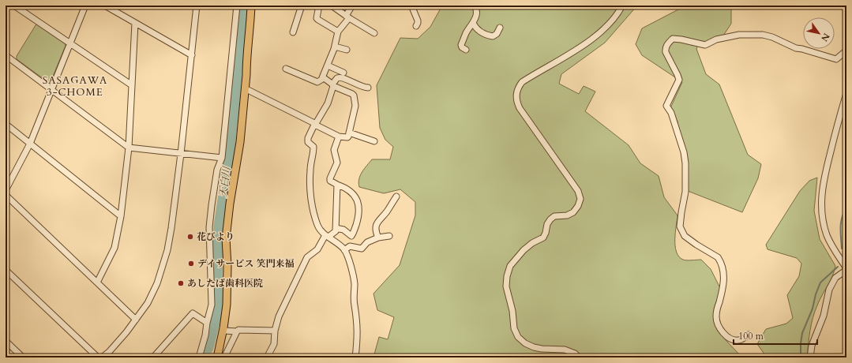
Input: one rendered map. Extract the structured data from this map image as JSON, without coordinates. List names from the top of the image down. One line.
{"districts":["SASAGAWA 3-CHOME"],"water":["天白川"],"places":["花びより","デイサービス 笑門来福","あしたば歯科医院"],"scale_bar":"100 m","north":"bottom right"}
